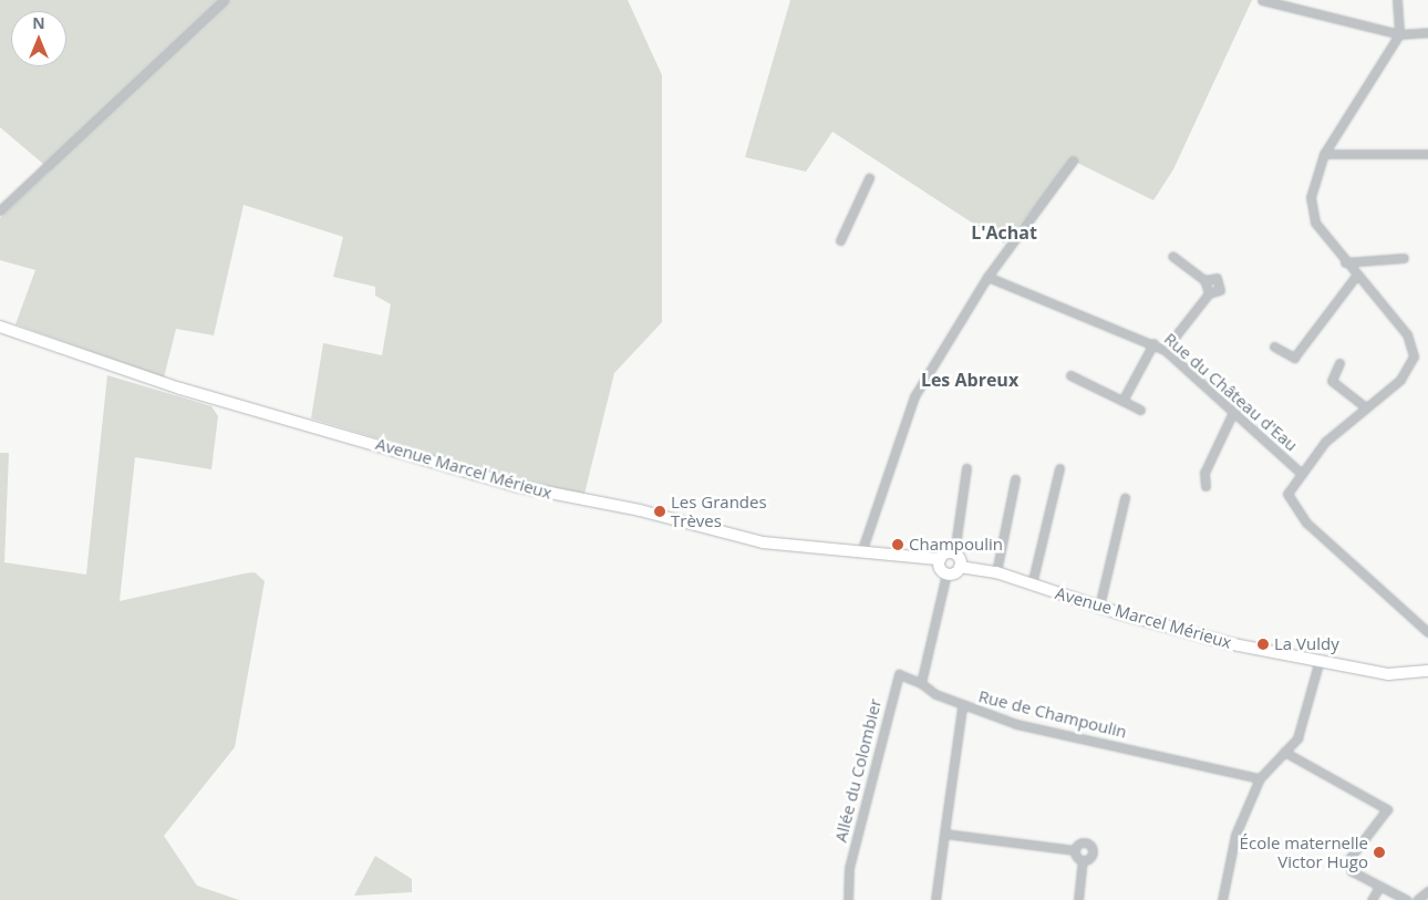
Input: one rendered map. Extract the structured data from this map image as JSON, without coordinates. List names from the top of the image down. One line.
{"streets":{"main road":["Avenue Marcel Mérieux"],"street":["Rue du Château d'Eau","Rue de Champoulin","Allée du Colombier"]},"crossings":[["Rue de Champoulin","Allée du Colombier"]],"districts":["L'Achat","Les Abreux"],"places":["Les Grandes Trèves","Champoulin","La Vuldy","École maternelle Victor Hugo"],"north":"top"}
